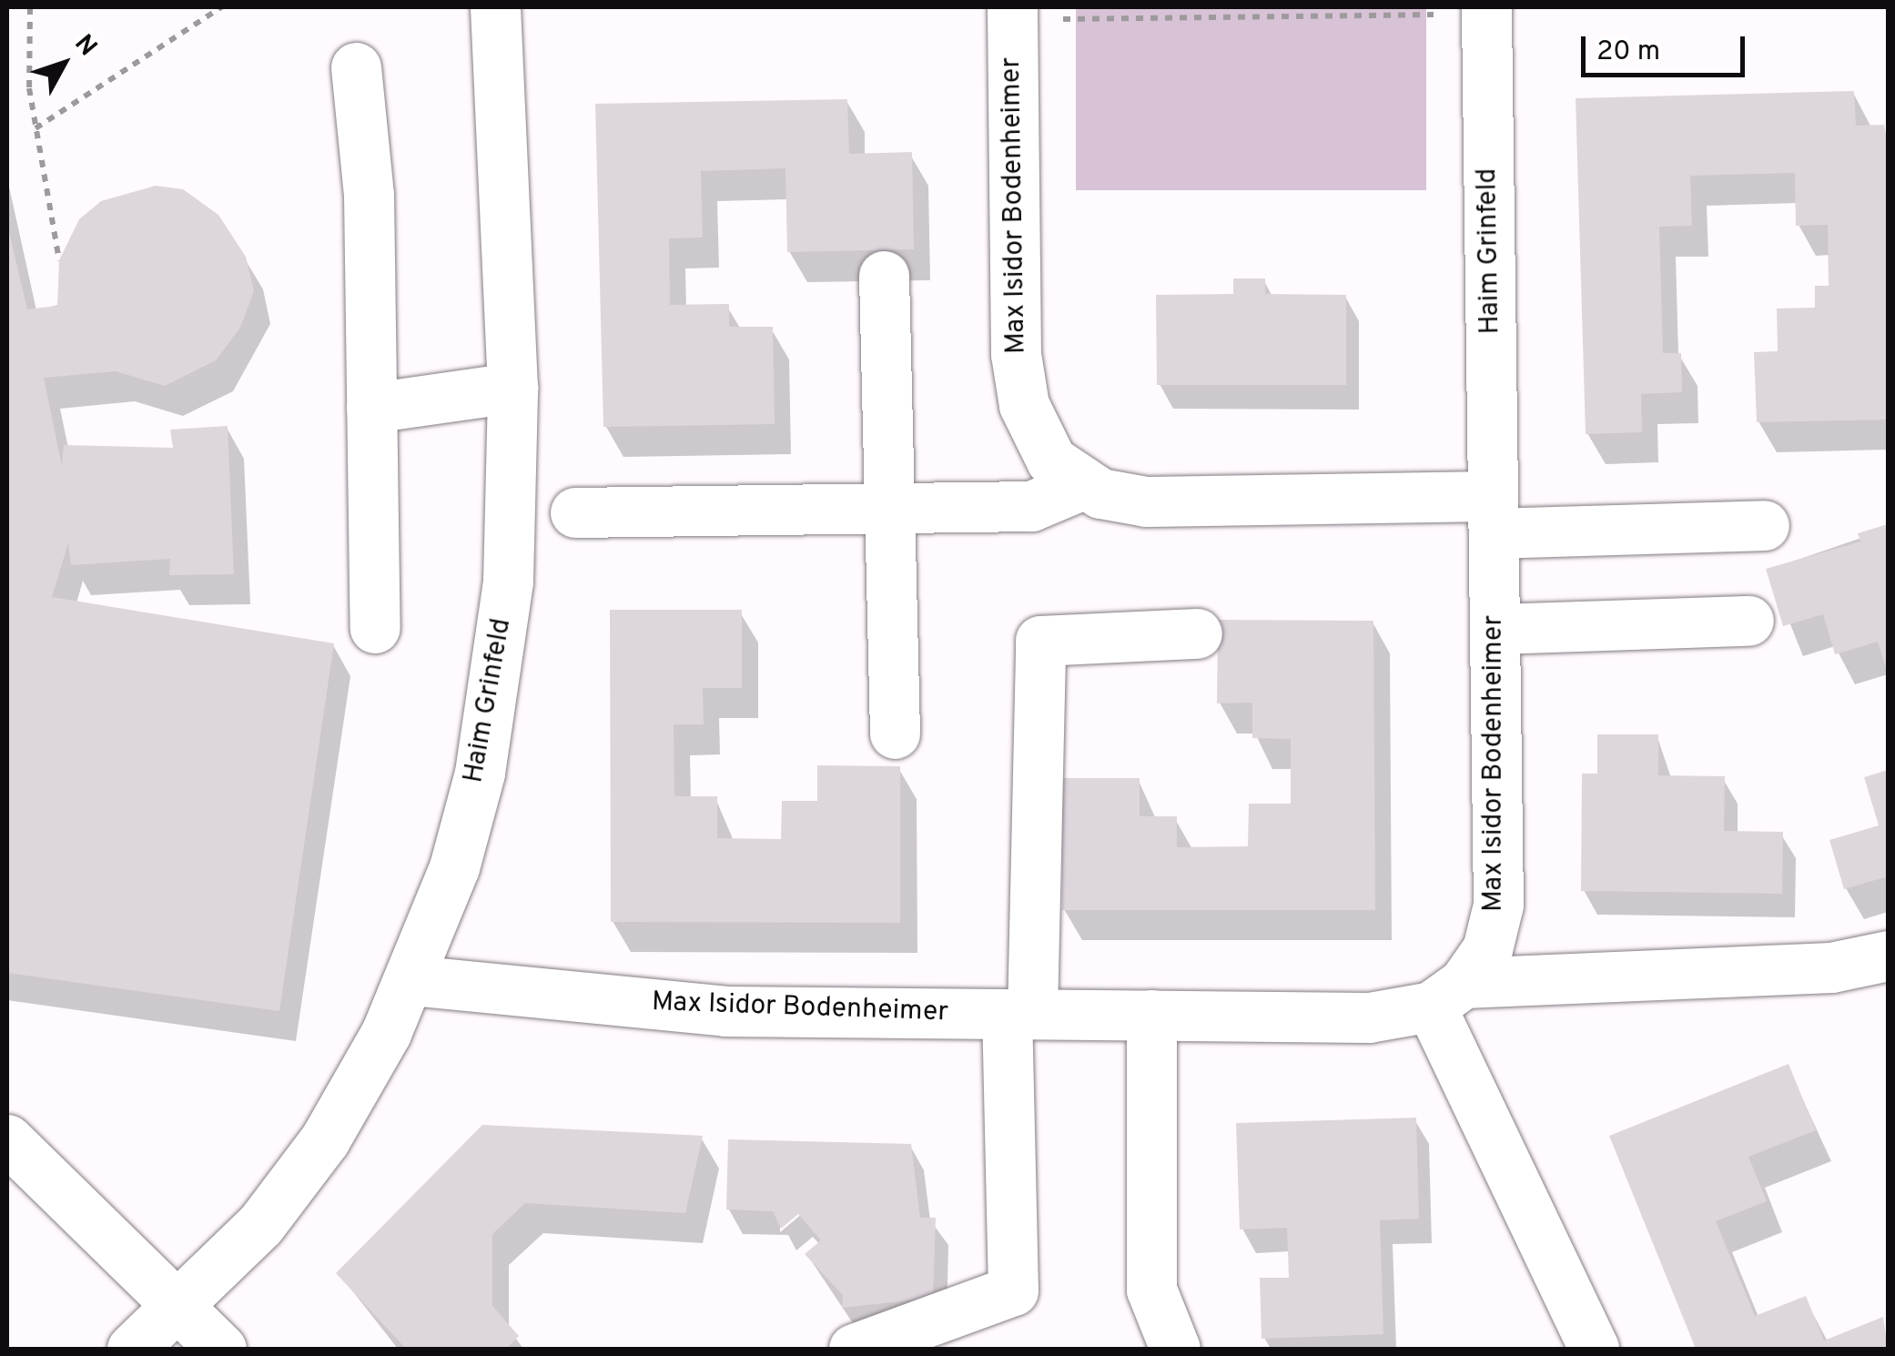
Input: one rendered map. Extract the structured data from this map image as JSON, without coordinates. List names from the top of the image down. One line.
{"streets":{"street":["Max Isidor Bodenheimer","Haim Grinfeld"]},"crossings":[["Max Isidor Bodenheimer","Haim Grinfeld"]],"scale_bar":"20 m","north":"top right"}
